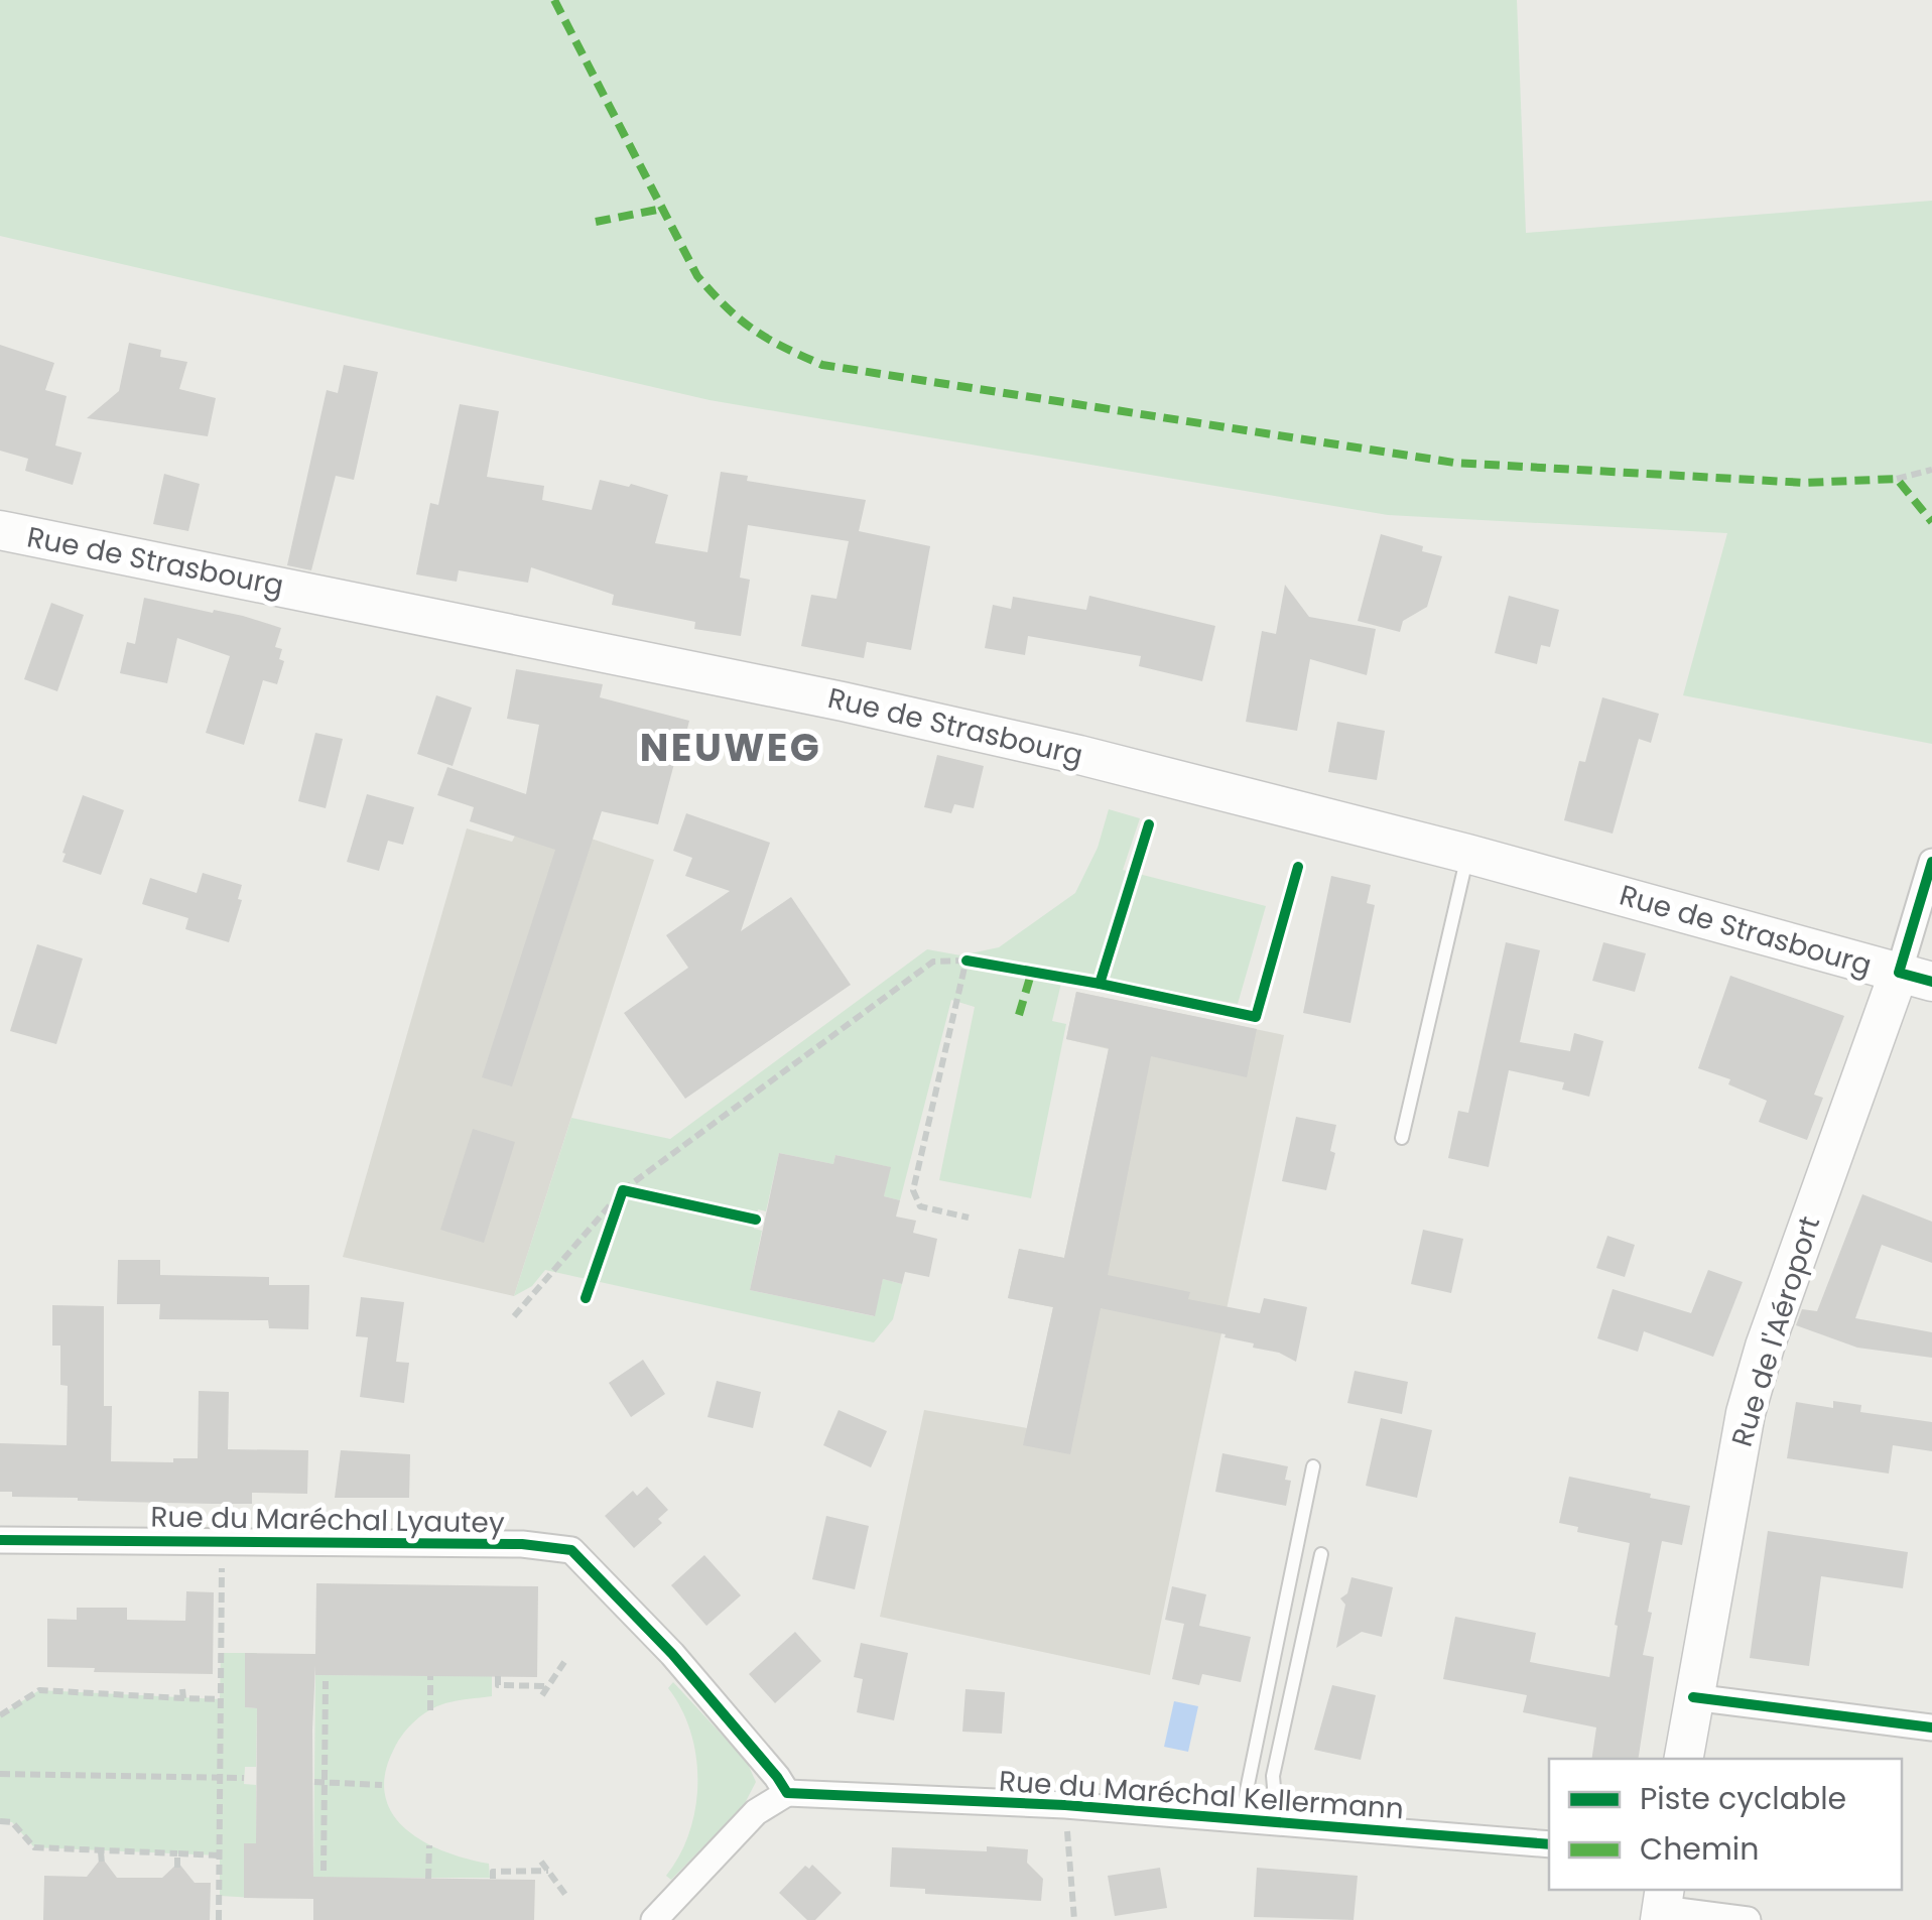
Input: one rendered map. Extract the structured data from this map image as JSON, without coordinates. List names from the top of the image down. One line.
{"streets":{"main road":["Rue de Strasbourg","Rue de l'Aéroport"],"street":["Rue du Maréchal Lyautey","Rue du Maréchal Kellermann"]},"crossings":[["Rue de Strasbourg","Rue de l'Aéroport"],["Rue du Maréchal Lyautey","Rue du Maréchal Kellermann"]],"districts":["NEUWEG"],"legend":["Piste cyclable","Chemin"]}
